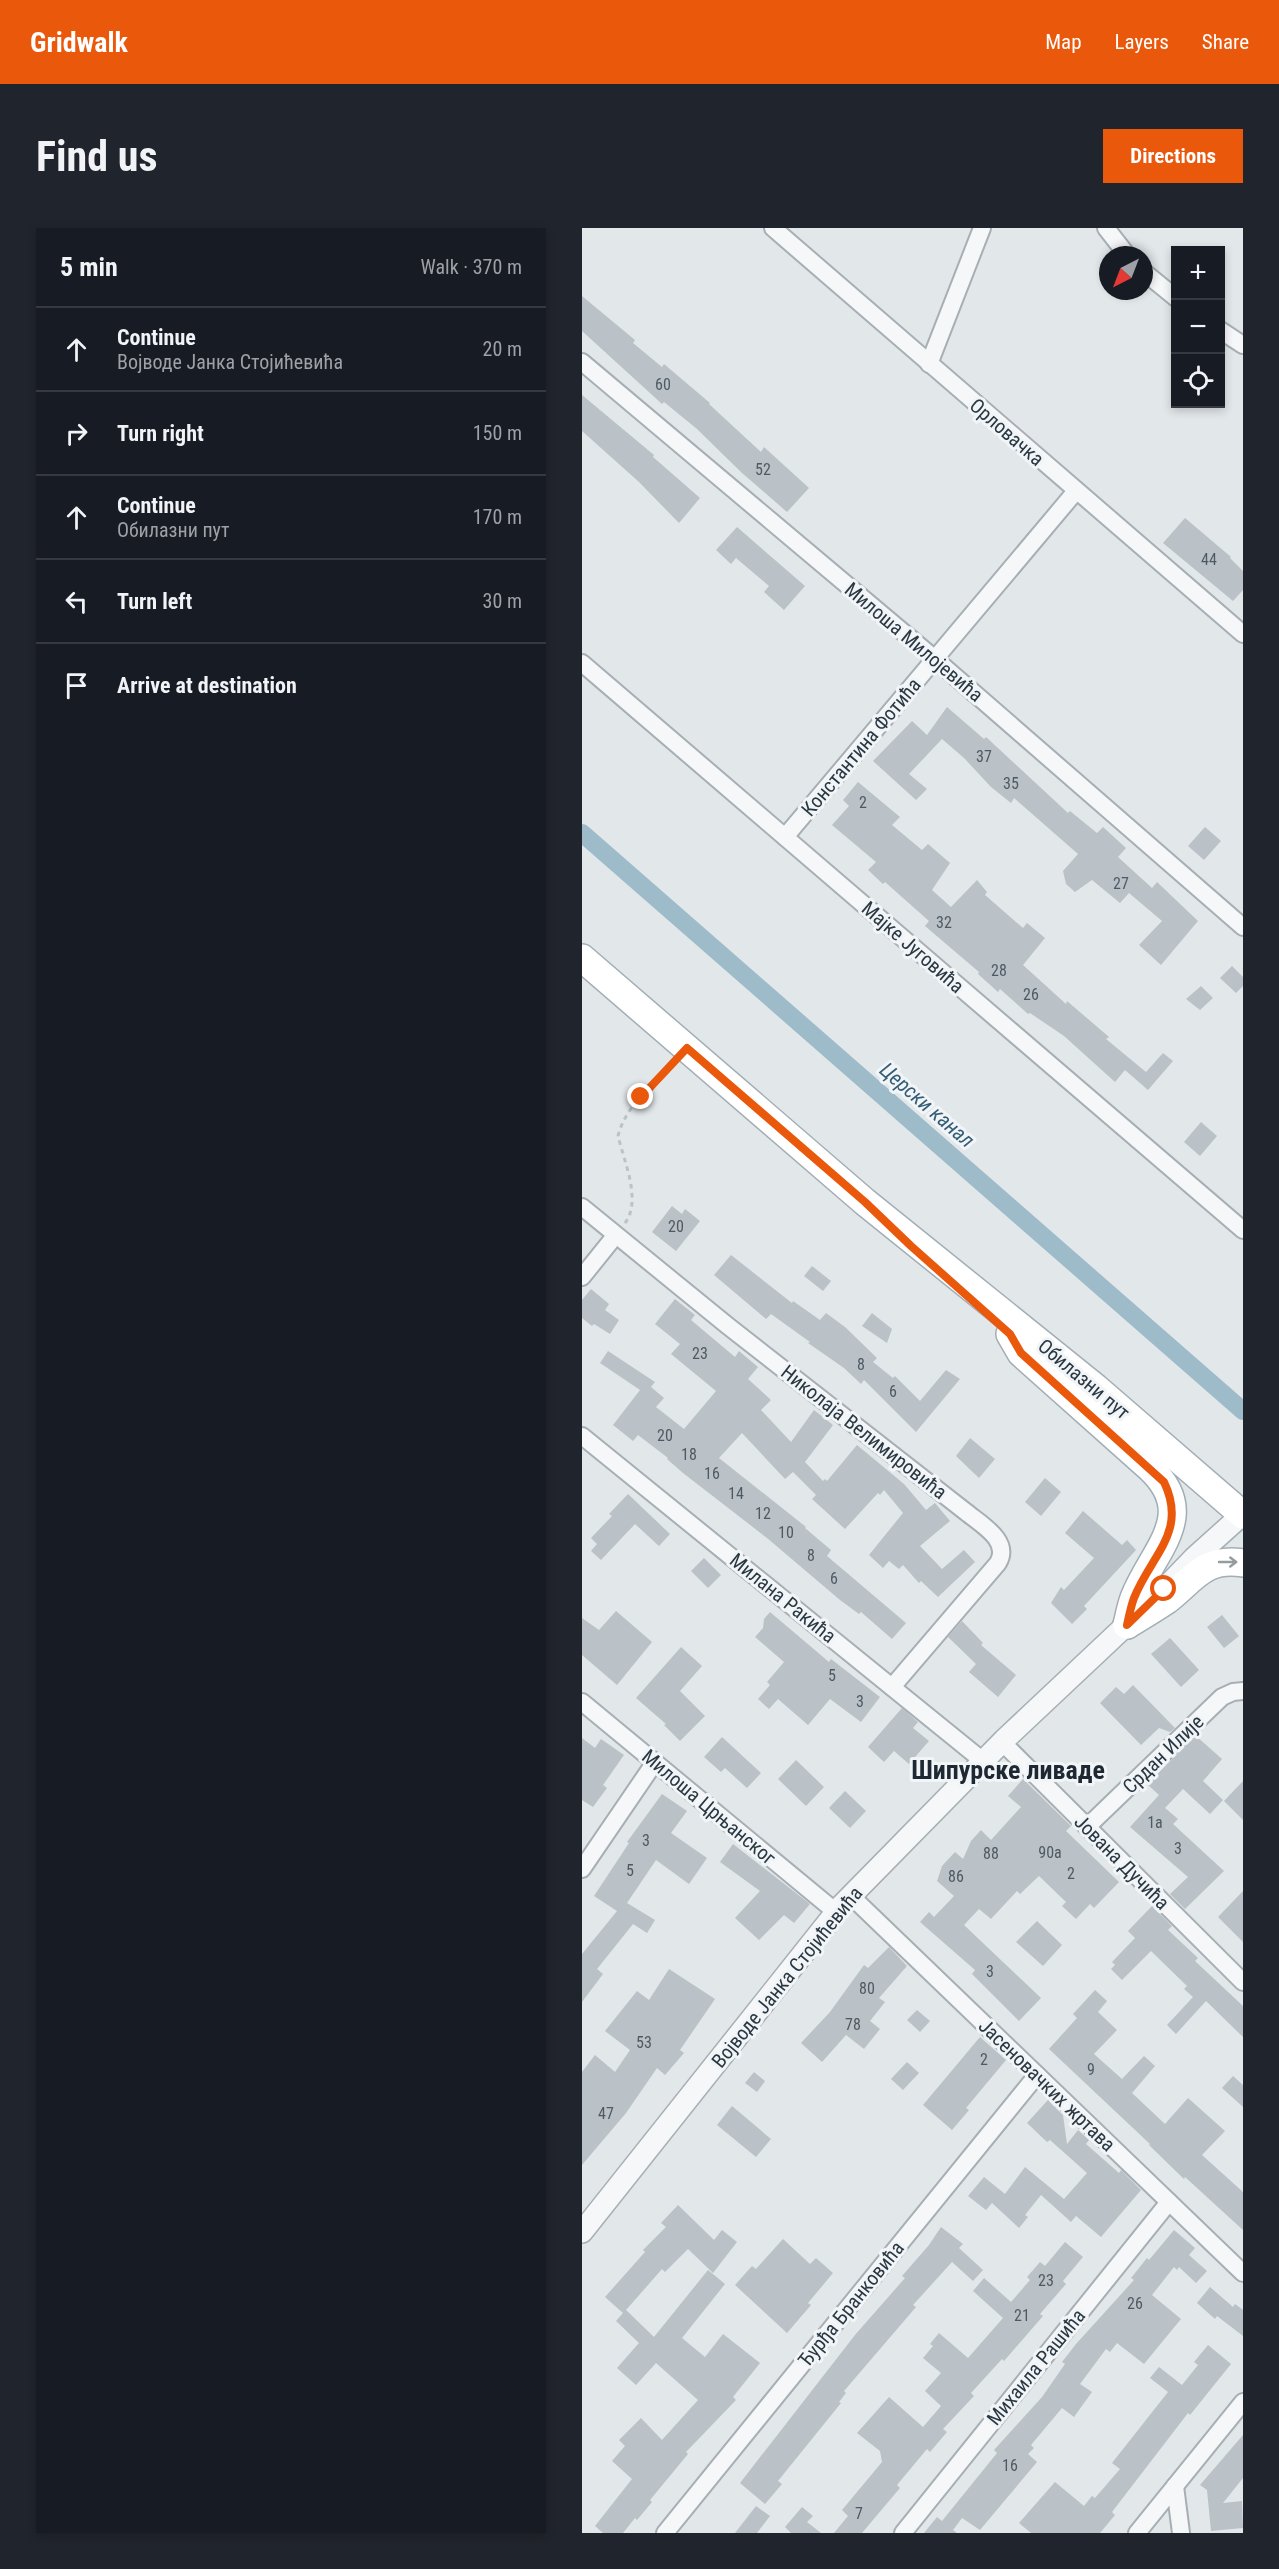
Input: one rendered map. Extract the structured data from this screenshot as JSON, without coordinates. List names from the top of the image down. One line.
{"streets":{"main road":["Обилазни пут"],"street":["Орловачка","Милоша Милојевића","Константина Фотића","Мајке Југовића","Николаја Велимировића","Милана Ракића","Срдан Илије","Милоша Црњанског","Јована Дучића","Војводе Јанка Стојићевића","Јасеновачких жртава","Ђурђа Бранковића","Михаила Рашића"]},"crossings":[["Орловачка","Константина Фотића"],["Милоша Милојевића","Константина Фотића"],["Константина Фотића","Мајке Југовића"],["Обилазни пут","Војводе Јанка Стојићевића"],["Николаја Велимировића","Милана Ракића"],["Милана Ракића","Војводе Јанка Стојићевића"],["Срдан Илије","Јована Дучића"],["Милоша Црњанског","Војводе Јанка Стојићевића"],["Јована Дучића","Војводе Јанка Стојићевића"],["Војводе Јанка Стојићевића","Јасеновачких жртава"],["Јасеновачких жртава","Ђурђа Бранковића"],["Јасеновачких жртава","Михаила Рашића"]],"districts":["Шипурске ливаде"],"water":["Церски канал"],"house_numbers":["60","52","44","37","35","2","27","32","28","26","20","23","8","6","20","18","16","14","12","10","8","6","5","3","1a","3","3","90a","88","5","2","86","3","80","78","53","2","9","47","23","26","21","16","7"],"north":"bottom left","page":{"header":"Gridwalk","nav":["Map","Layers","Share"],"buttons":"Directions","title":"Find us","heading":["5 min","Walk · 370 m"],"map_buttons":["+","−"],"list":[["Continue","Војводе Јанка Стојићевића","20 m"],["Turn right","150 m"],["Continue","Обилазни пут","170 m"],["Turn left","30 m"],"Arrive at destination"]}}
